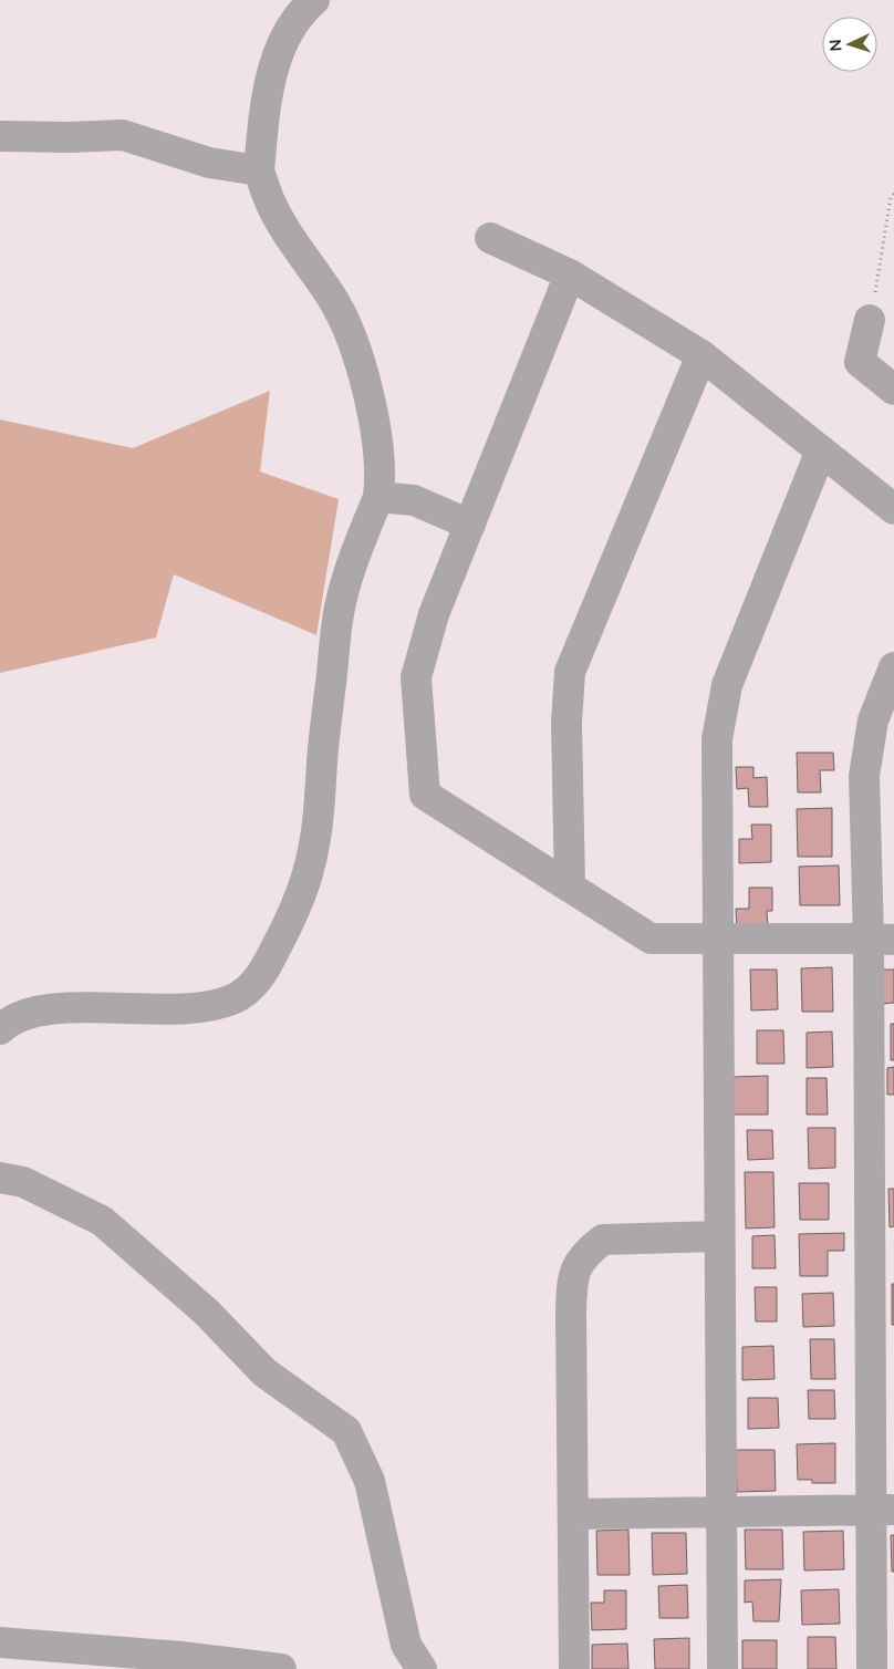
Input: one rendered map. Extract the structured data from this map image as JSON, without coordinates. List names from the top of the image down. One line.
{"north":"left"}
